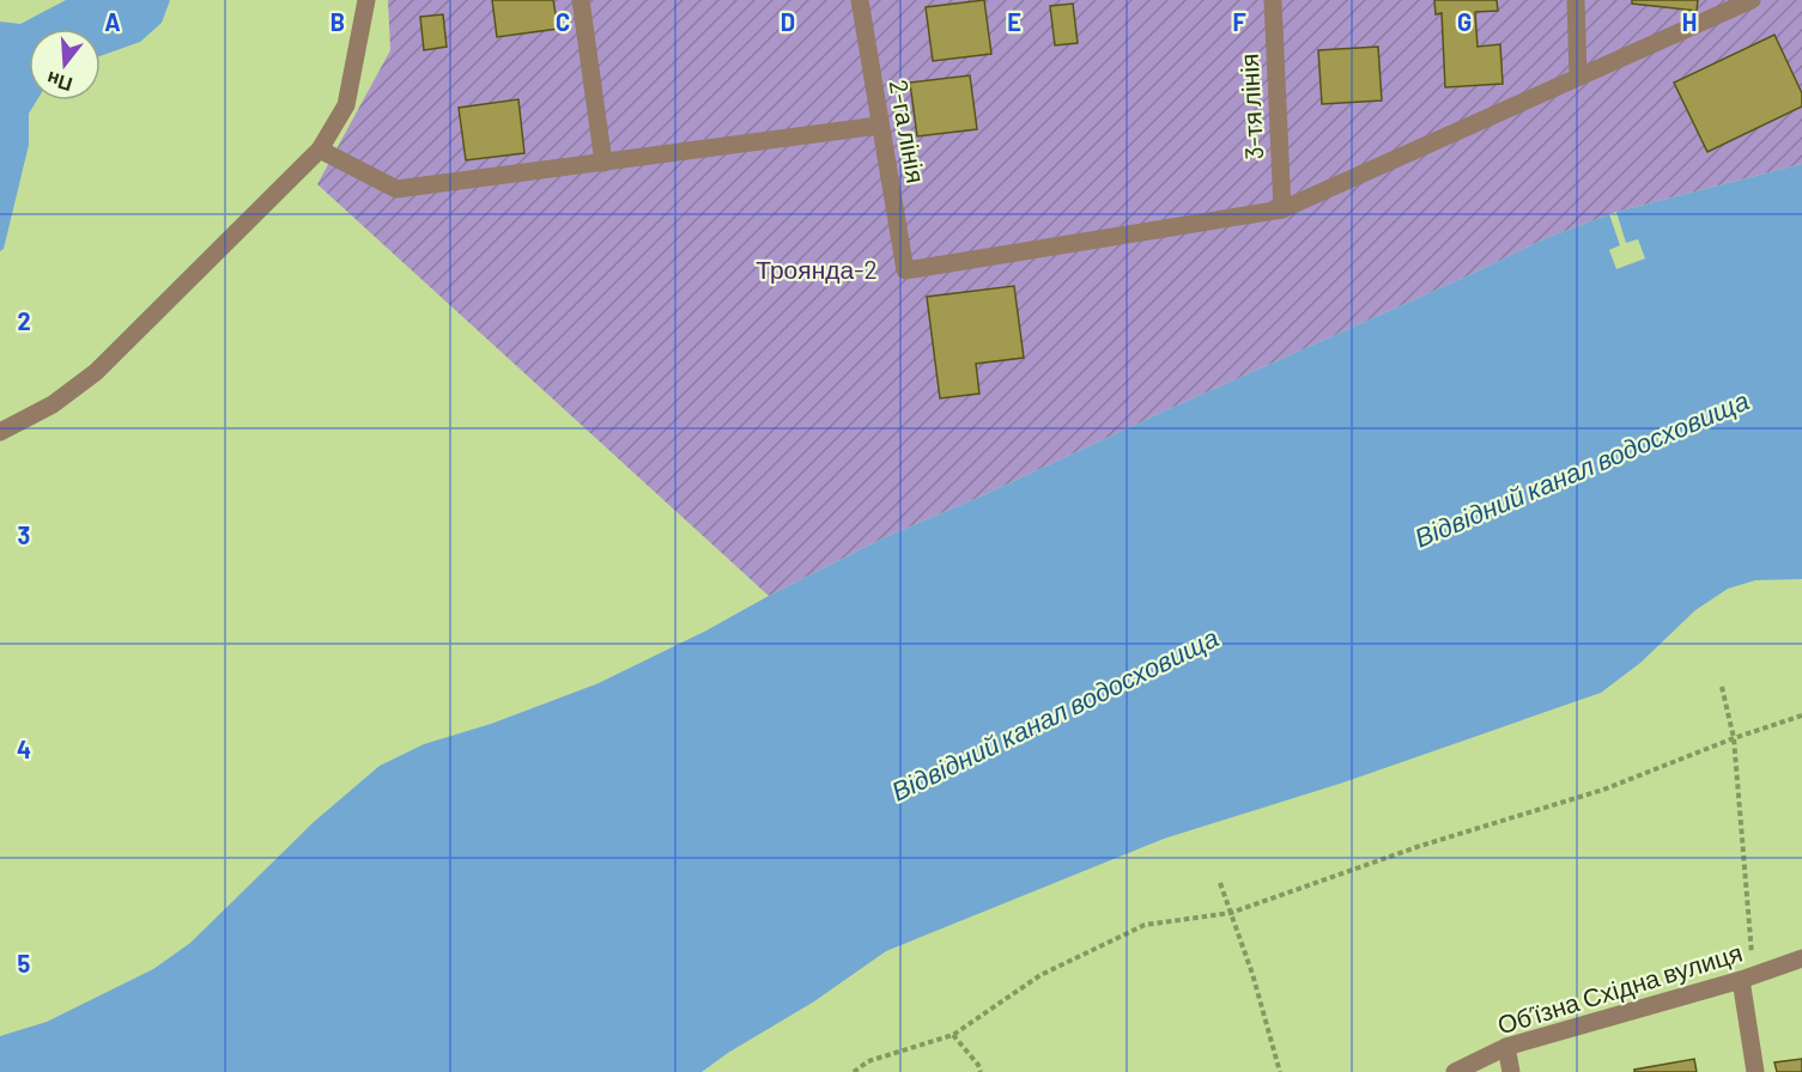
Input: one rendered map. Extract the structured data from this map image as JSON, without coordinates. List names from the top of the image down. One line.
{"streets":{"street":["3-тя лінія","2-га лінія","Обʼїзна Східна вулиця"]},"crossings":[["3-тя лінія","2-га лінія"]],"water":["Відвідний канал водосховища"],"parks":["Троянда-2"],"north":"bottom","grid":{"columns":["A","B","C","D","E","F","G","H"],"rows":["2","3","4","5"]}}
